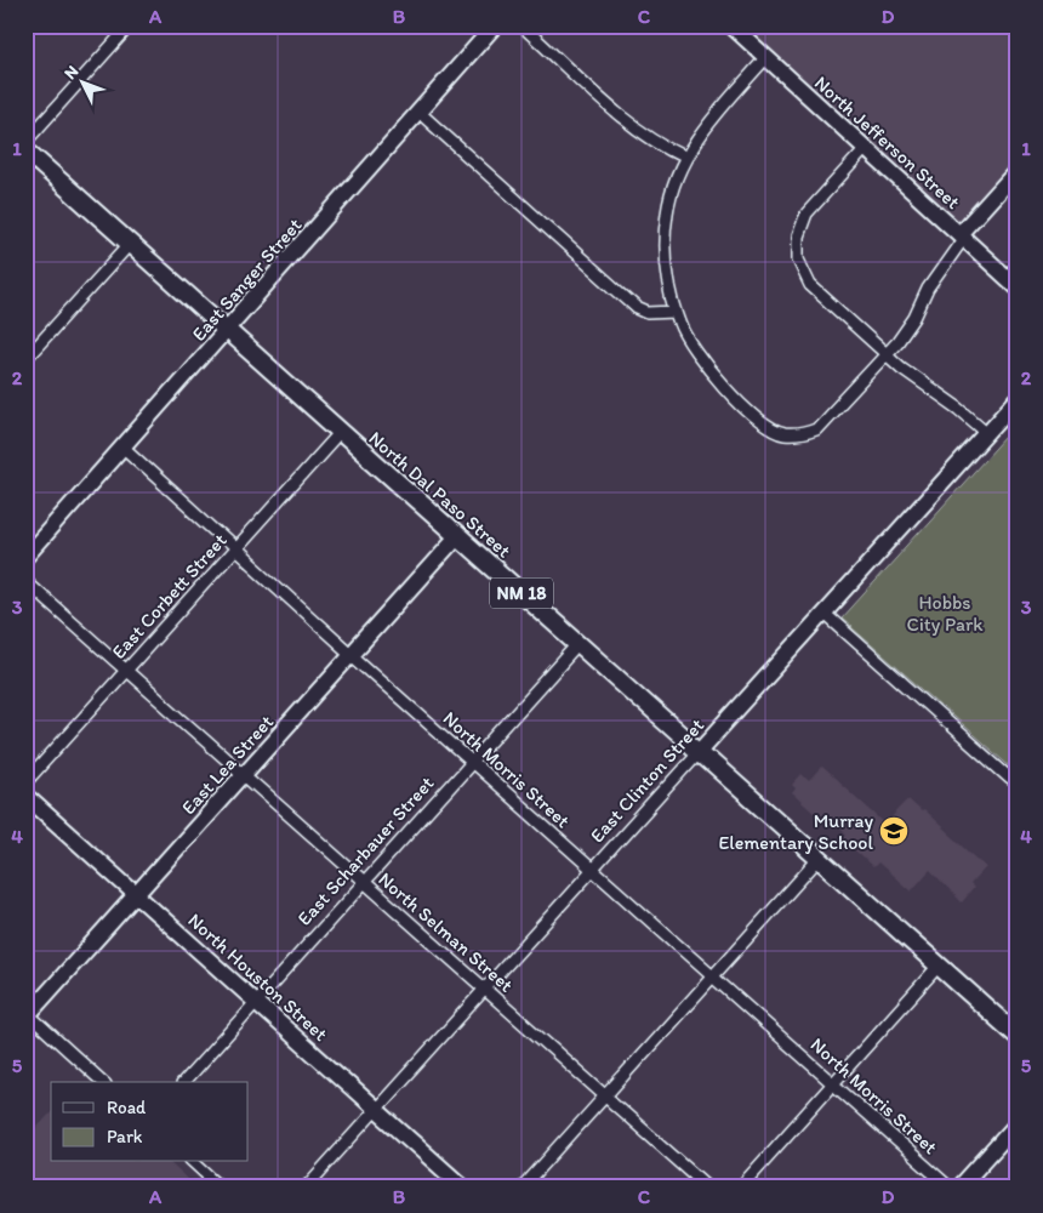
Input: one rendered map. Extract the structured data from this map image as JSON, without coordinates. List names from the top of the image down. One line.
{"streets":{"main road":["North Dal Paso Street","NM 18"],"street":["North Jefferson Street","East Sanger Street","East Corbett Street","East Lea Street","North Morris Street","East Clinton Street","East Scharbauer Street","North Selman Street","North Houston Street"]},"crossings":[["East Sanger Street","North Dal Paso Street"],["East Sanger Street","North Morris Street"],["North Dal Paso Street","East Corbett Street"],["North Dal Paso Street","East Lea Street"],["North Dal Paso Street","East Clinton Street"],["North Dal Paso Street","East Scharbauer Street"],["East Corbett Street","North Morris Street"],["East Corbett Street","North Selman Street"],["East Lea Street","North Morris Street"],["East Lea Street","North Selman Street"],["East Lea Street","North Houston Street"],["North Morris Street","East Clinton Street"],["North Morris Street","East Scharbauer Street"],["East Clinton Street","North Selman Street"],["East Clinton Street","North Houston Street"],["East Scharbauer Street","North Selman Street"],["East Scharbauer Street","North Houston Street"]],"parks":["Hobbs City Park"],"places":{"school or university":["Murray Elementary School"]},"legend":["Road","Park"],"north":"top left","grid":{"columns":["A","B","C","D"],"rows":["1","2","3","4","5"]}}
